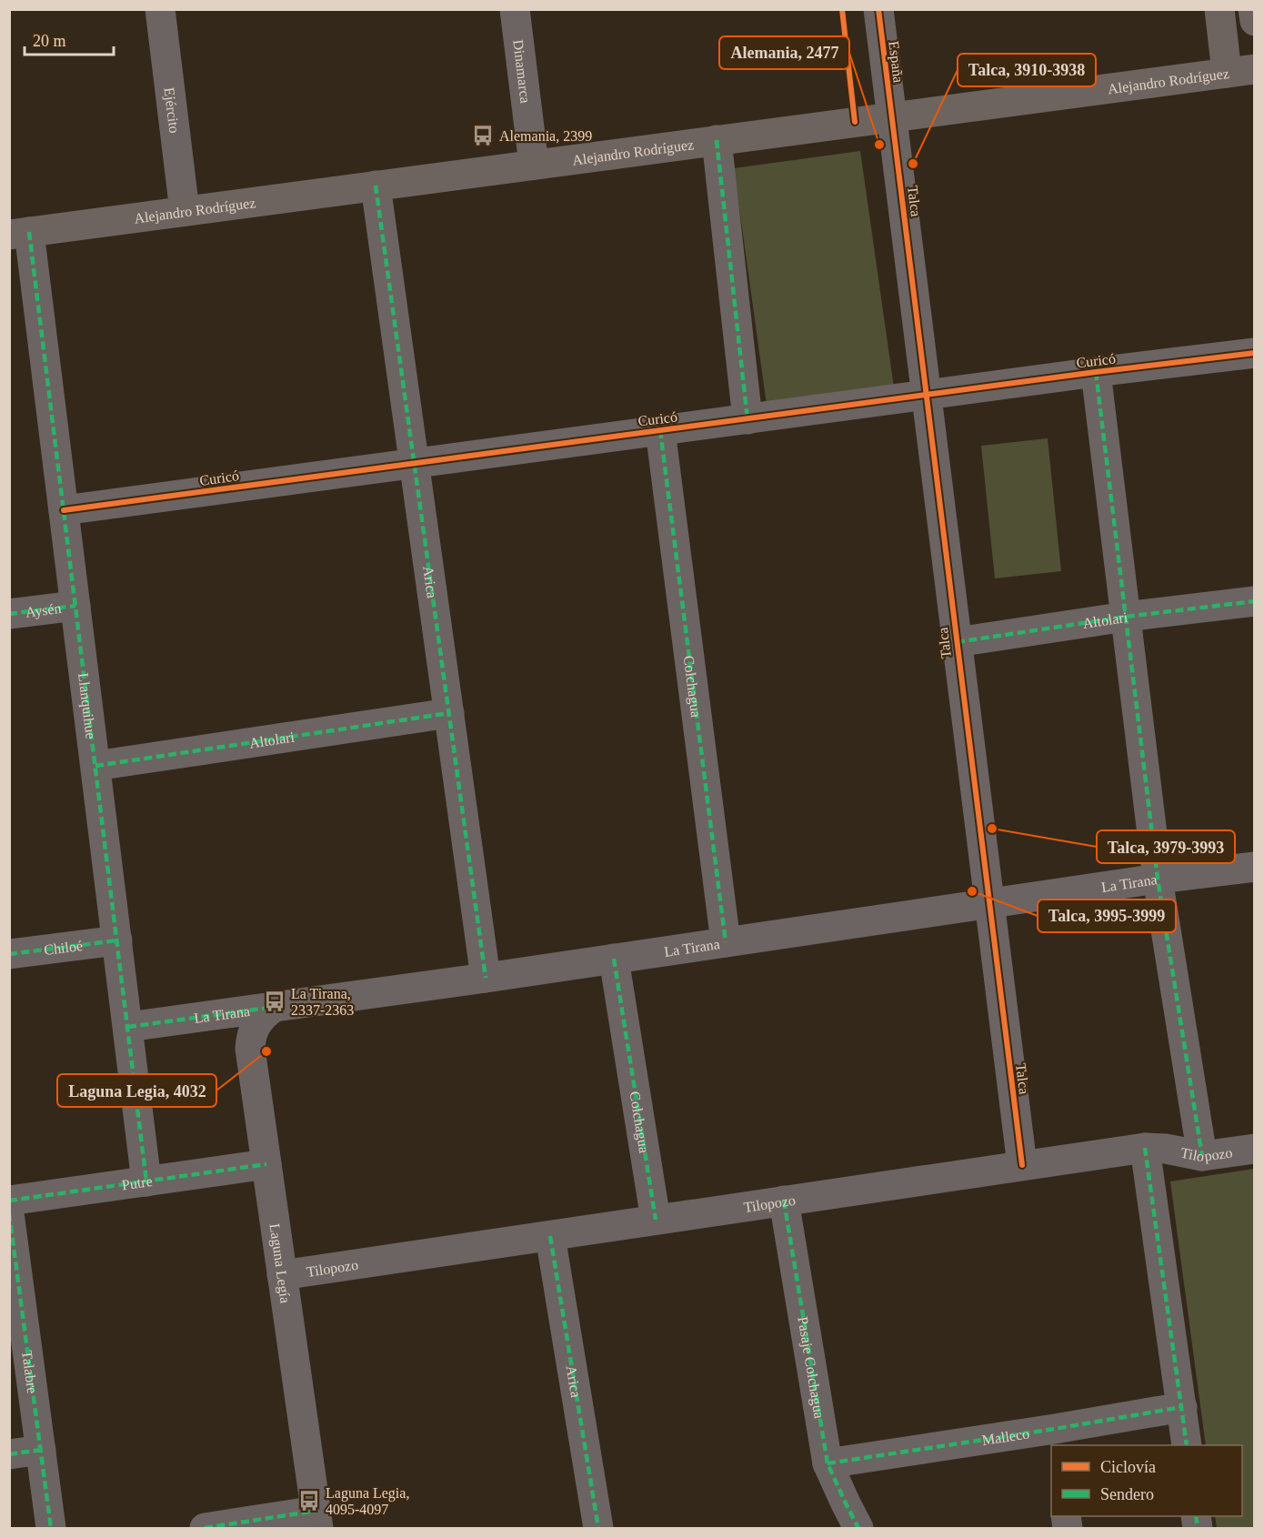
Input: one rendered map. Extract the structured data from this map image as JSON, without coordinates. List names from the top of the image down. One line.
{"streets":{"main road":["Alejandro Rodríguez"],"street":["España","Dinamarca","Ejército","Talca","Curicó","Arica","Aysén","Altolari","Colchagua","Llanquihue","La Tirana","Chiloé","Tilopozo","Putre","Laguna Legía","Pasaje Colchagua","Talabre","Malleco"]},"crossings":[["España","Alejandro Rodríguez"],["España","Talca"],["Dinamarca","Alejandro Rodríguez"],["Alejandro Rodríguez","Ejército"],["Alejandro Rodríguez","Talca"],["Alejandro Rodríguez","Arica"],["Alejandro Rodríguez","Llanquihue"],["Talca","Curicó"],["Talca","Altolari"],["Talca","La Tirana"],["Talca","Tilopozo"],["Curicó","Arica"],["Curicó","Colchagua"],["Curicó","Llanquihue"],["Arica","Altolari"],["Arica","La Tirana"],["Arica","Tilopozo"],["Aysén","Llanquihue"],["Altolari","Llanquihue"],["Colchagua","La Tirana"],["Colchagua","Tilopozo"],["Llanquihue","La Tirana"],["Llanquihue","Chiloé"],["Llanquihue","Putre"],["La Tirana","Laguna Legía"],["Tilopozo","Laguna Legía"],["Tilopozo","Pasaje Colchagua"],["Putre","Laguna Legía"],["Pasaje Colchagua","Malleco"]],"places":{"bus stop":["Alemania, 2399","La Tirana, 2337-2363","Laguna Legia, 4095-4097"],"other":["Alemania, 2477","Talca, 3910-3938","Talca, 3979-3993","Talca, 3995-3999","Laguna Legia, 4032"]},"legend":["Ciclovía","Sendero"],"scale_bar":"20 m"}
